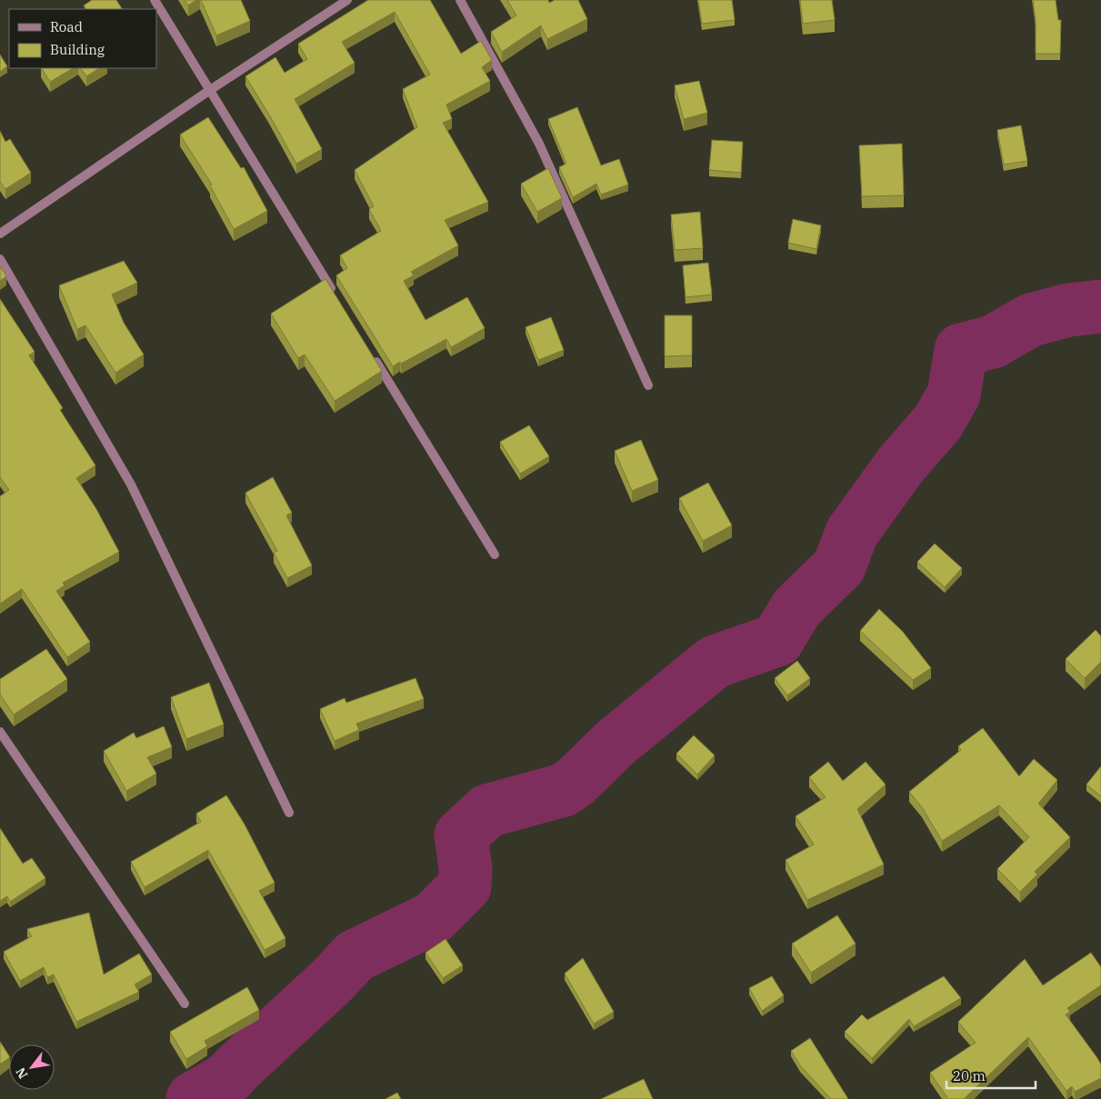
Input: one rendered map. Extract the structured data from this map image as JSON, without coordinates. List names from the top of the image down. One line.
{"legend":["Road","Building"],"scale_bar":"20 m","north":"bottom left"}
